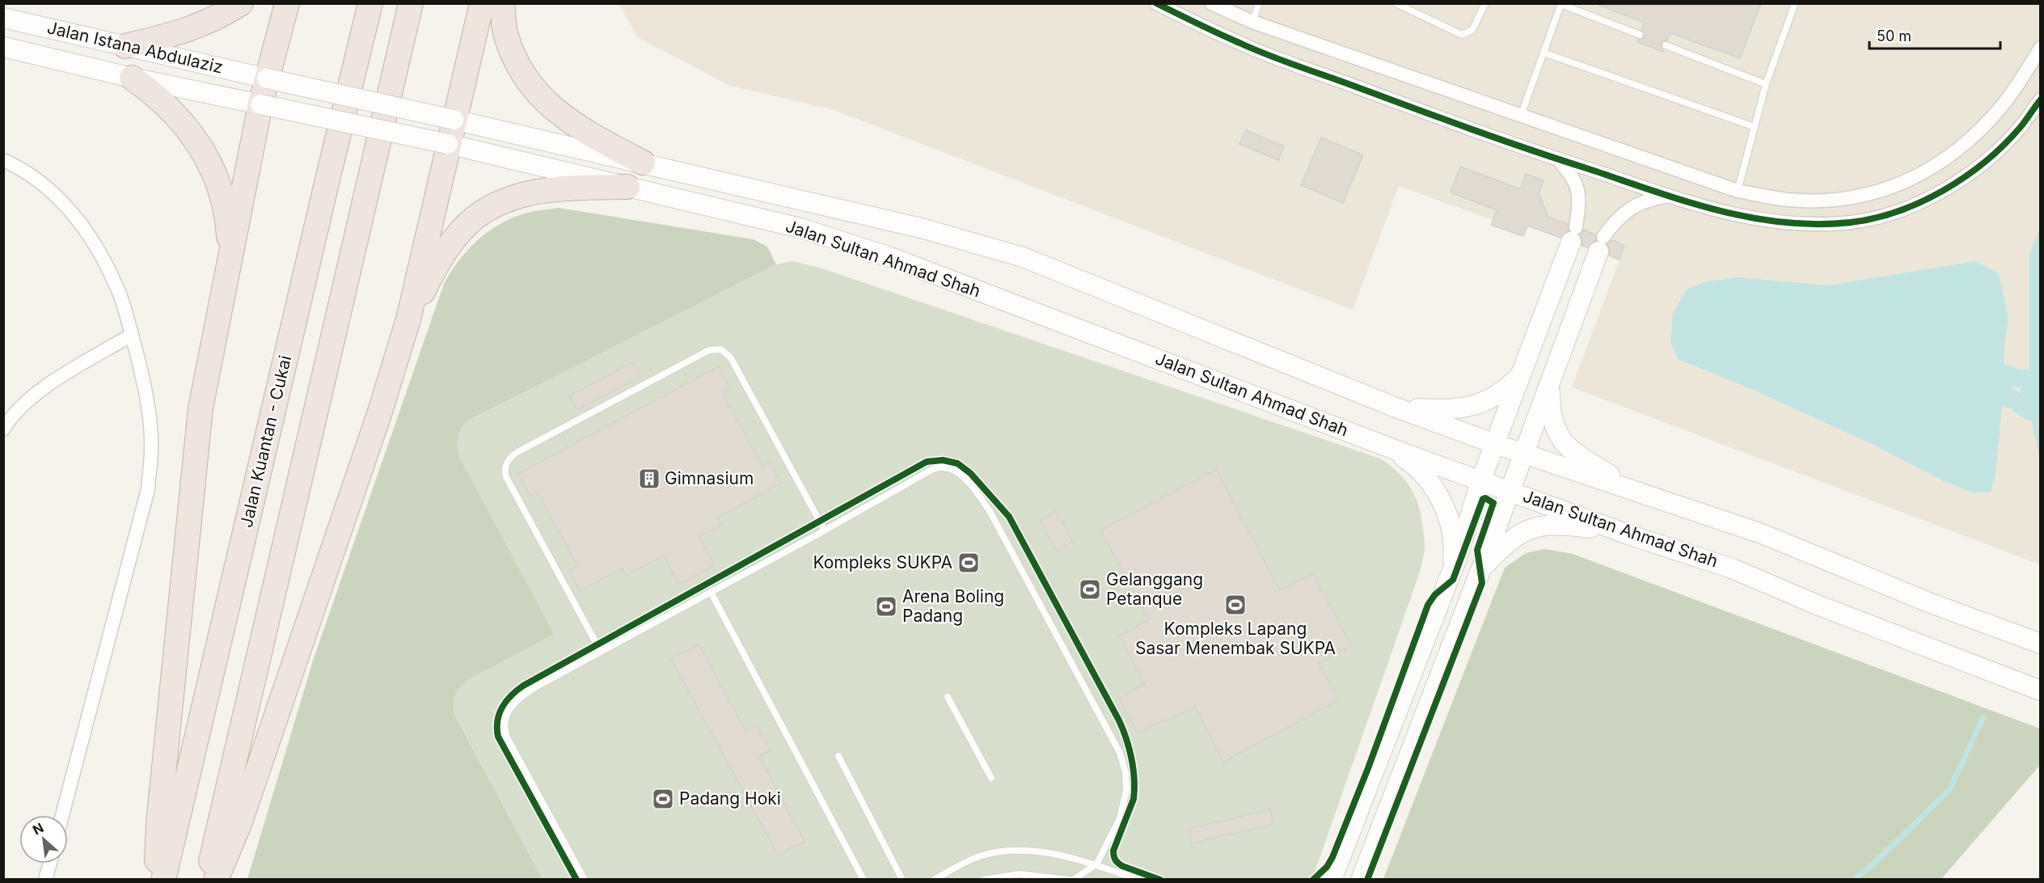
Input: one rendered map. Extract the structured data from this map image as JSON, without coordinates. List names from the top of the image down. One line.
{"streets":{"highway":["Jalan Kuantan - Cukai"],"main road":["Jalan Istana Abdulaziz","Jalan Sultan Ahmad Shah"]},"crossings":[["Jalan Istana Abdulaziz","Jalan Sultan Ahmad Shah"]],"places":{"building":["Gimnasium"],"sports":["Kompleks SUKPA","Gelanggang Petanque","Kompleks Lapang Sasar Menembak SUKPA","Arena Boling Padang","Padang Hoki"]},"scale_bar":"50 m","north":"top left"}
